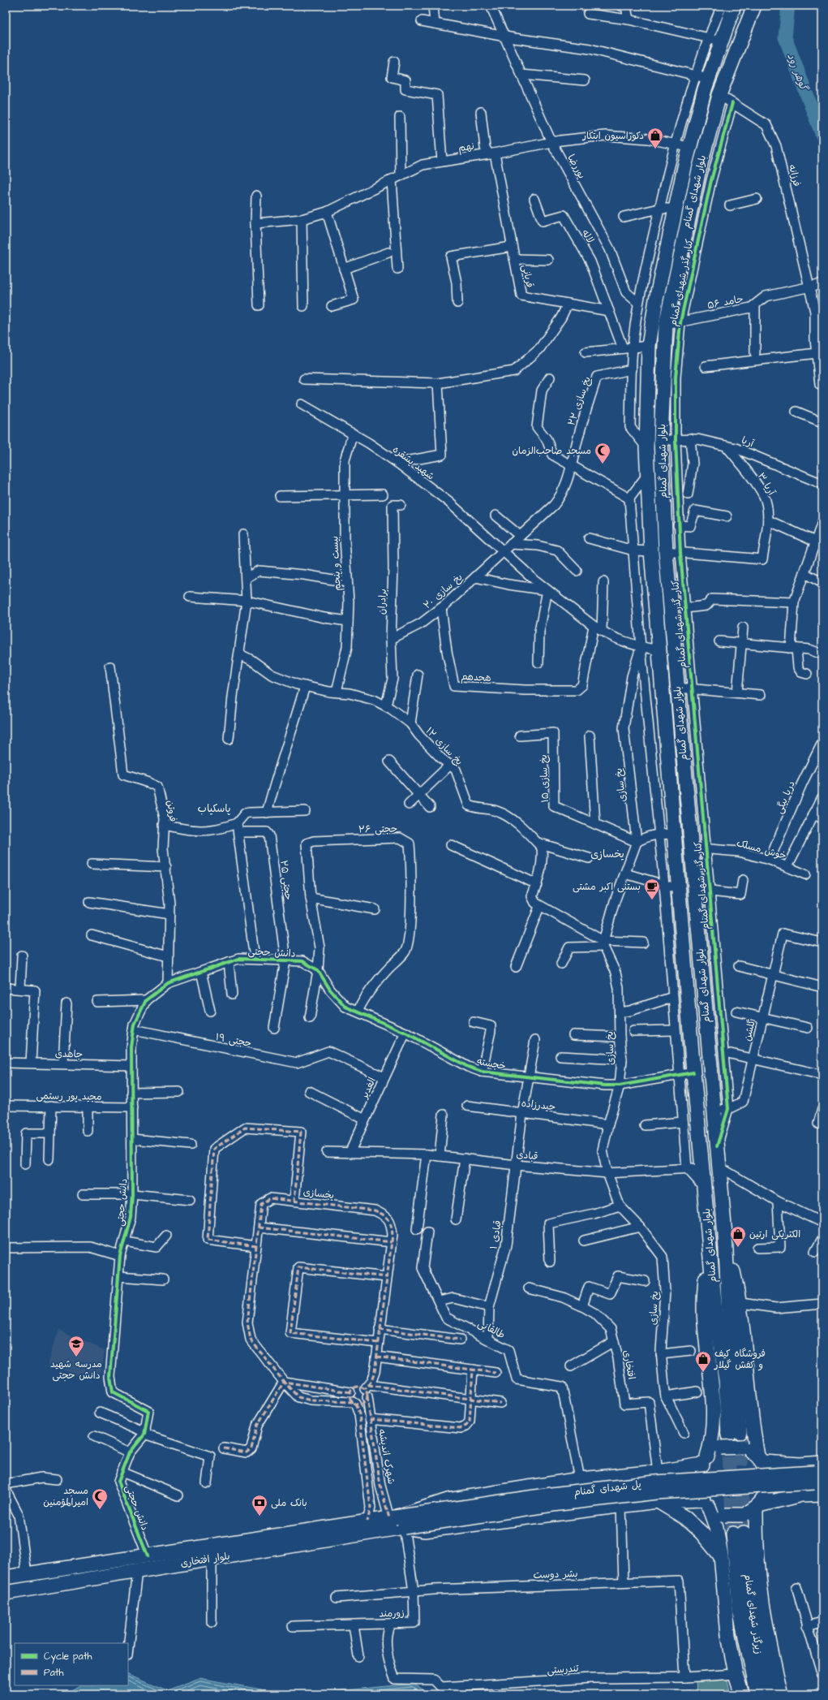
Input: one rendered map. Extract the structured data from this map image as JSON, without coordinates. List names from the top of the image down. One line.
{"streets":{"highway":["بلوار شهدای گمنام","پل شهدای گمنام","بلوار افتخاری","زیرگذر شهدای گمنام"],"street":["نهم","پوررضا","فرزانه","لاله","قربانی","کنار گذر شهدای گمنام","حامد ۵۶","یخ سازی ۲۲","آریا","شهید یشقره","آریا ۳","بیست و پنجم","یخ سازی ۲۰","برادران","هجدهم","یخ سازی ۱۲","یخ سازی ۱۵","یخ سازی","دریا بیگی","فروتن","حجتی ۲۶","خوش مسلک","حجتی ۲۵","دانش حجتی","گلشن","حجتی ۱۹","جاهدی","خجسته","الغدیر","مجید پور رستمی","حیدرزاده","قبادی","یخسازی","قبادی ۱","طالقانی","افتخاری","شهرک اندیشه","بشر دوست","زورمند","تندرستی"]},"crossings":[["نهم","پوررضا"],["نهم","بلوار شهدای گمنام"],["نهم","قربانی"],["فرزانه","بلوار شهدای گمنام"],["فرزانه","کنار گذر شهدای گمنام"],["فرزانه","حامد ۵۶"],["بلوار شهدای گمنام","کنار گذر شهدای گمنام"],["بلوار شهدای گمنام","حامد ۵۶"],["بلوار شهدای گمنام","آریا"],["بلوار شهدای گمنام","خوش مسلک"],["بلوار شهدای گمنام","گلشن"],["بلوار شهدای گمنام","خجسته"],["بلوار شهدای گمنام","قبادی"],["لاله","قربانی"],["کنار گذر شهدای گمنام","حامد ۵۶"],["کنار گذر شهدای گمنام","آریا"],["کنار گذر شهدای گمنام","آریا ۳"],["کنار گذر شهدای گمنام","خوش مسلک"],["کنار گذر شهدای گمنام","گلشن"],["یخ سازی ۲۲","یخ سازی ۲۰"],["آریا","آریا ۳"],["شهید یشقره","بیست و پنجم"],["شهید یشقره","یخ سازی ۲۰"],["بیست و پنجم","یخ سازی ۱۲"],["یخ سازی ۲۰","برادران"],["یخ سازی ۲۰","هجدهم"],["برادران","یخ سازی ۱۲"],["یخ سازی ۱۵","یخ سازی"],["یخ سازی","خجسته"],["یخ سازی","حیدرزاده"],["یخ سازی","قبادی"],["دریا بیگی","خوش مسلک"],["فروتن","دانش حجتی"],["حجتی ۲۶","دانش حجتی"],["حجتی ۲۶","خجسته"],["حجتی ۲۵","دانش حجتی"],["دانش حجتی","حجتی ۱۹"],["دانش حجتی","جاهدی"],["دانش حجتی","خجسته"],["دانش حجتی","مجید پور رستمی"],["دانش حجتی","بلوار افتخاری"],["حجتی ۱۹","الغدیر"],["خجسته","الغدیر"],["خجسته","قبادی ۱"],["الغدیر","قبادی"],["حیدرزاده","قبادی ۱"],["قبادی","قبادی ۱"],["یخسازی","شهرک اندیشه"],["قبادی ۱","طالقانی"],["شهرک اندیشه","پل شهدای گمنام"],["شهرک اندیشه","بلوار افتخاری"],["شهرک اندیشه","زورمند"],["پل شهدای گمنام","بلوار افتخاری"],["پل شهدای گمنام","زورمند"],["بلوار افتخاری","زورمند"],["بشر دوست","زورمند"],["بشر دوست","تندرستی"],["زورمند","تندرستی"]],"districts":["پاسکیاب","یخسازی"],"water":["گوهر رود"],"places":{"shop":["دکوراسیون ابتکار","الکتریکی ارتین","فروشگاه کیف و کفش گیلار"],"mosque":["مسجد صاحب‌الزمان","مسجد امیرالمؤمنین"],"cafe":["بستنی اکبر مشتی"],"school or university":["مدرسه شهید دانش حجتی"],"bank":["بانک ملی"]},"legend":["Cycle path","Path"]}
